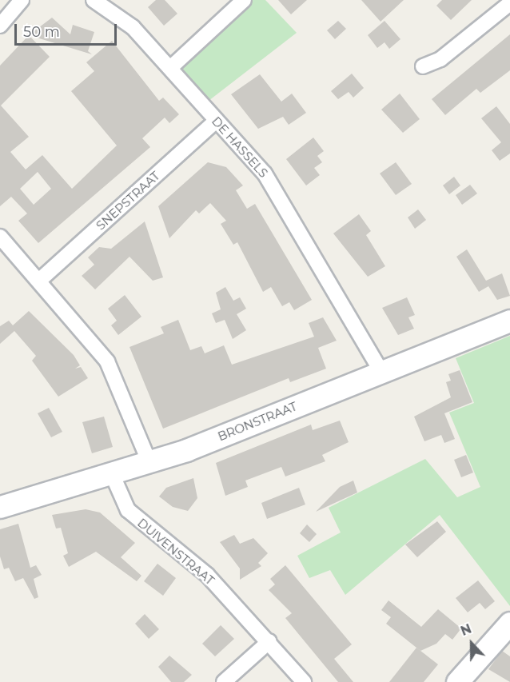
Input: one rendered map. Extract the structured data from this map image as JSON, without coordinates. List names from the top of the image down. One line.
{"streets":{"street":["DE HASSELS","SNEPSTRAAT","BRONSTRAAT","DUIVENSTRAAT"]},"crossings":[["DE HASSELS","SNEPSTRAAT"],["DE HASSELS","BRONSTRAAT"],["BRONSTRAAT","DUIVENSTRAAT"]],"scale_bar":"50 m","north":"top"}
